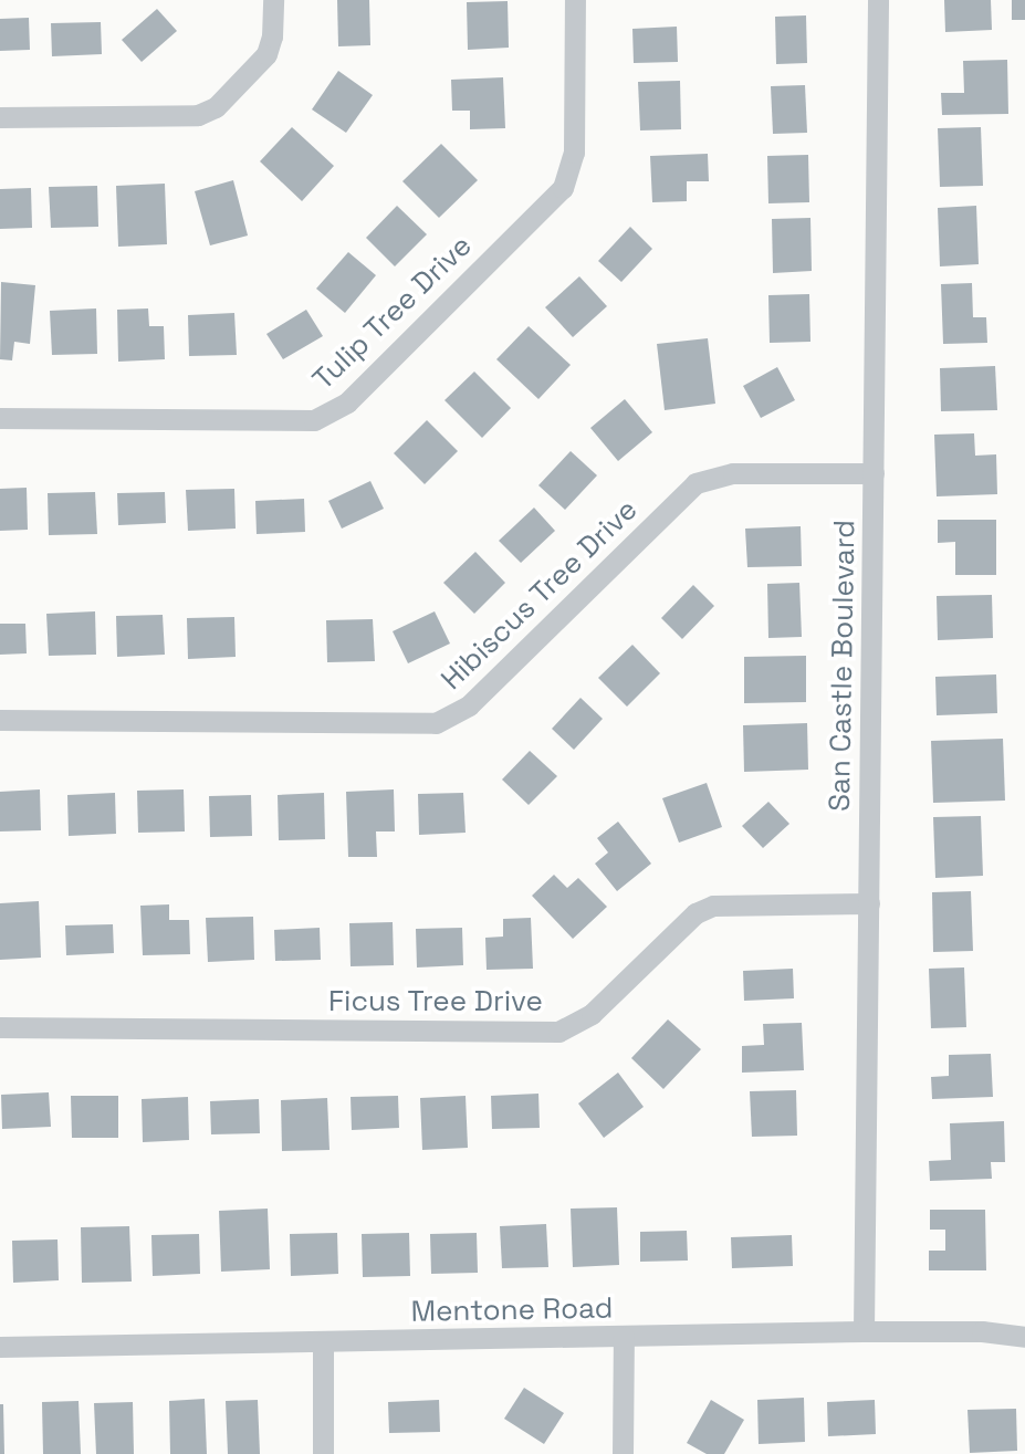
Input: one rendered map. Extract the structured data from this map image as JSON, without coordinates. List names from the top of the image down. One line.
{"streets":{"street":["Tulip Tree Drive","Hibiscus Tree Drive","San Castle Boulevard","Ficus Tree Drive","Mentone Road"]},"crossings":[["Hibiscus Tree Drive","San Castle Boulevard"],["San Castle Boulevard","Ficus Tree Drive"],["San Castle Boulevard","Mentone Road"]]}
